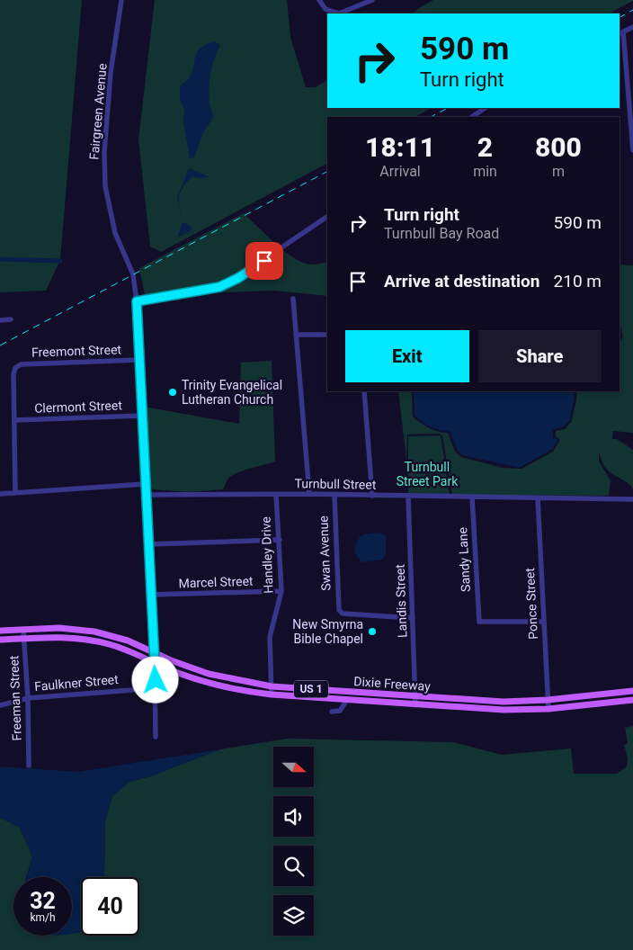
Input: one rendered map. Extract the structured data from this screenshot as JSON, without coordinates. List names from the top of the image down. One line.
{"streets":{"main road":["Dixie Freeway","US 1"],"street":["Fairgreen Avenue","Freemont Street","Clermont Street","Turnbull Street","Swan Avenue","Handley Drive","Sandy Lane","Marcel Street","Landis Street","Ponce Street","Faulkner Street","Freeman Street"]},"crossings":[["Fairgreen Avenue","Freemont Street"],["Fairgreen Avenue","Clermont Street"],["Fairgreen Avenue","Turnbull Street"],["Fairgreen Avenue","Marcel Street"],["Fairgreen Avenue","Faulkner Street"],["Fairgreen Avenue","Dixie Freeway"],["Fairgreen Avenue","US 1"],["Freemont Street","Clermont Street"],["Turnbull Street","Swan Avenue"],["Turnbull Street","Handley Drive"],["Turnbull Street","Sandy Lane"],["Turnbull Street","Landis Street"],["Turnbull Street","Ponce Street"],["Swan Avenue","Landis Street"],["Handley Drive","Marcel Street"],["Handley Drive","Dixie Freeway"],["Sandy Lane","Ponce Street"],["Landis Street","Dixie Freeway"],["Ponce Street","Dixie Freeway"],["Faulkner Street","Freeman Street"],["Dixie Freeway","US 1"],["US 1","Freeman Street"]],"parks":["Turnbull Street Park"],"places":["Trinity Evangelical Lutheran Church","New Smyrna Bible Chapel"],"north":"right","page":{"turn":["590 m","Turn right"],"eta":["18:11","Arrival","2","min","800","m"],"list":[{"name":"Turn right","note":"Turnbull Bay Road","value":"590 m"},{"name":"Arrive at destination","value":"210 m"}],"buttons":["Exit","Share"],"speed":"32 km/h","limit":"40"}}
